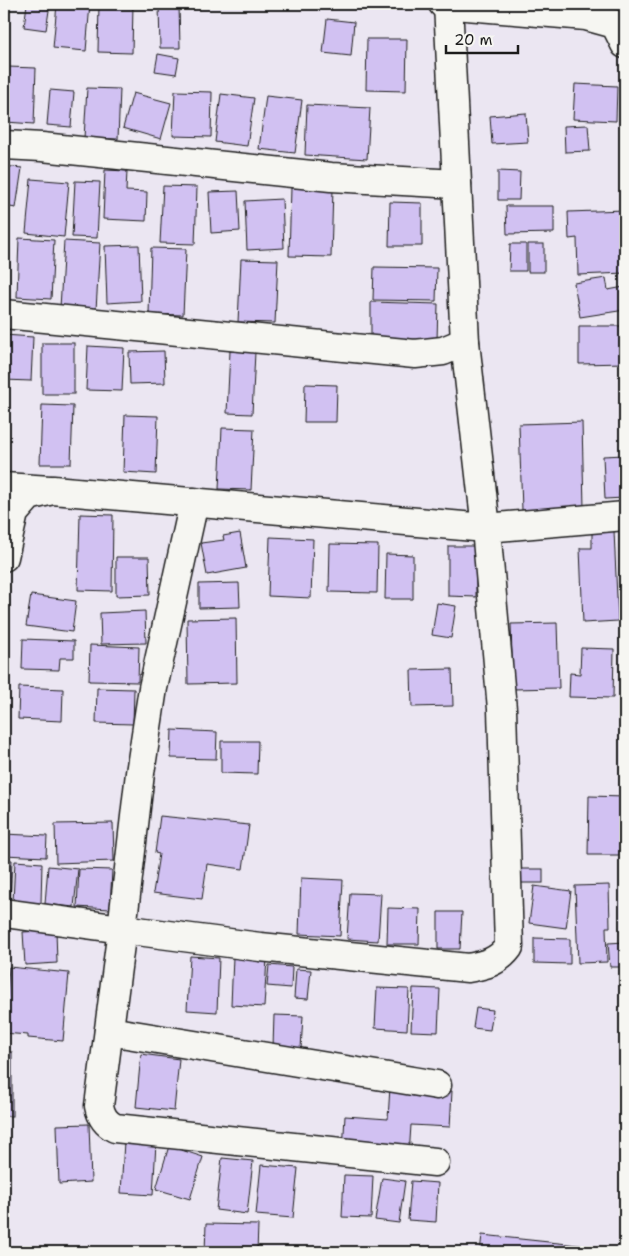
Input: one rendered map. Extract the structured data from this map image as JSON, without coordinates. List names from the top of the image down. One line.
{"scale_bar":"20 m"}
